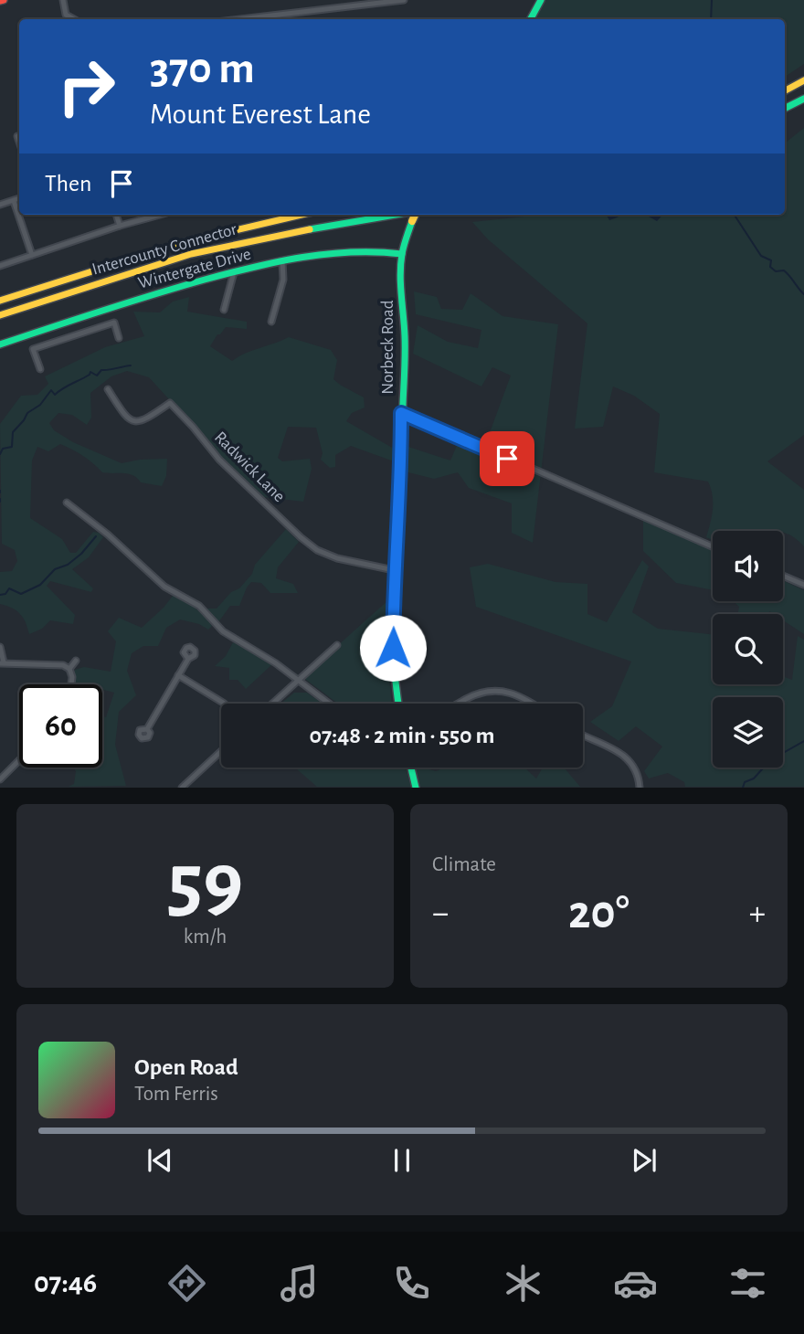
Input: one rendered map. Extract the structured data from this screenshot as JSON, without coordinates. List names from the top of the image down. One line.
{"streets":{"main road":["Intercounty Connector","Wintergate Drive","Norbeck Road"],"street":["Radwick Lane"]},"crossings":[["Wintergate Drive","Norbeck Road"],["Norbeck Road","Radwick Lane"]],"page":{"turn":["370 m","Mount Everest Lane"],"then":"Then","limit":"60","trip":"07:48 · 2 min · 550 m","tile":[["59","km/h"],"Climate"],"heat":["−","20°","+"],"song":["Open Road","Tom Ferris"],"tabs":"07:46"}}
